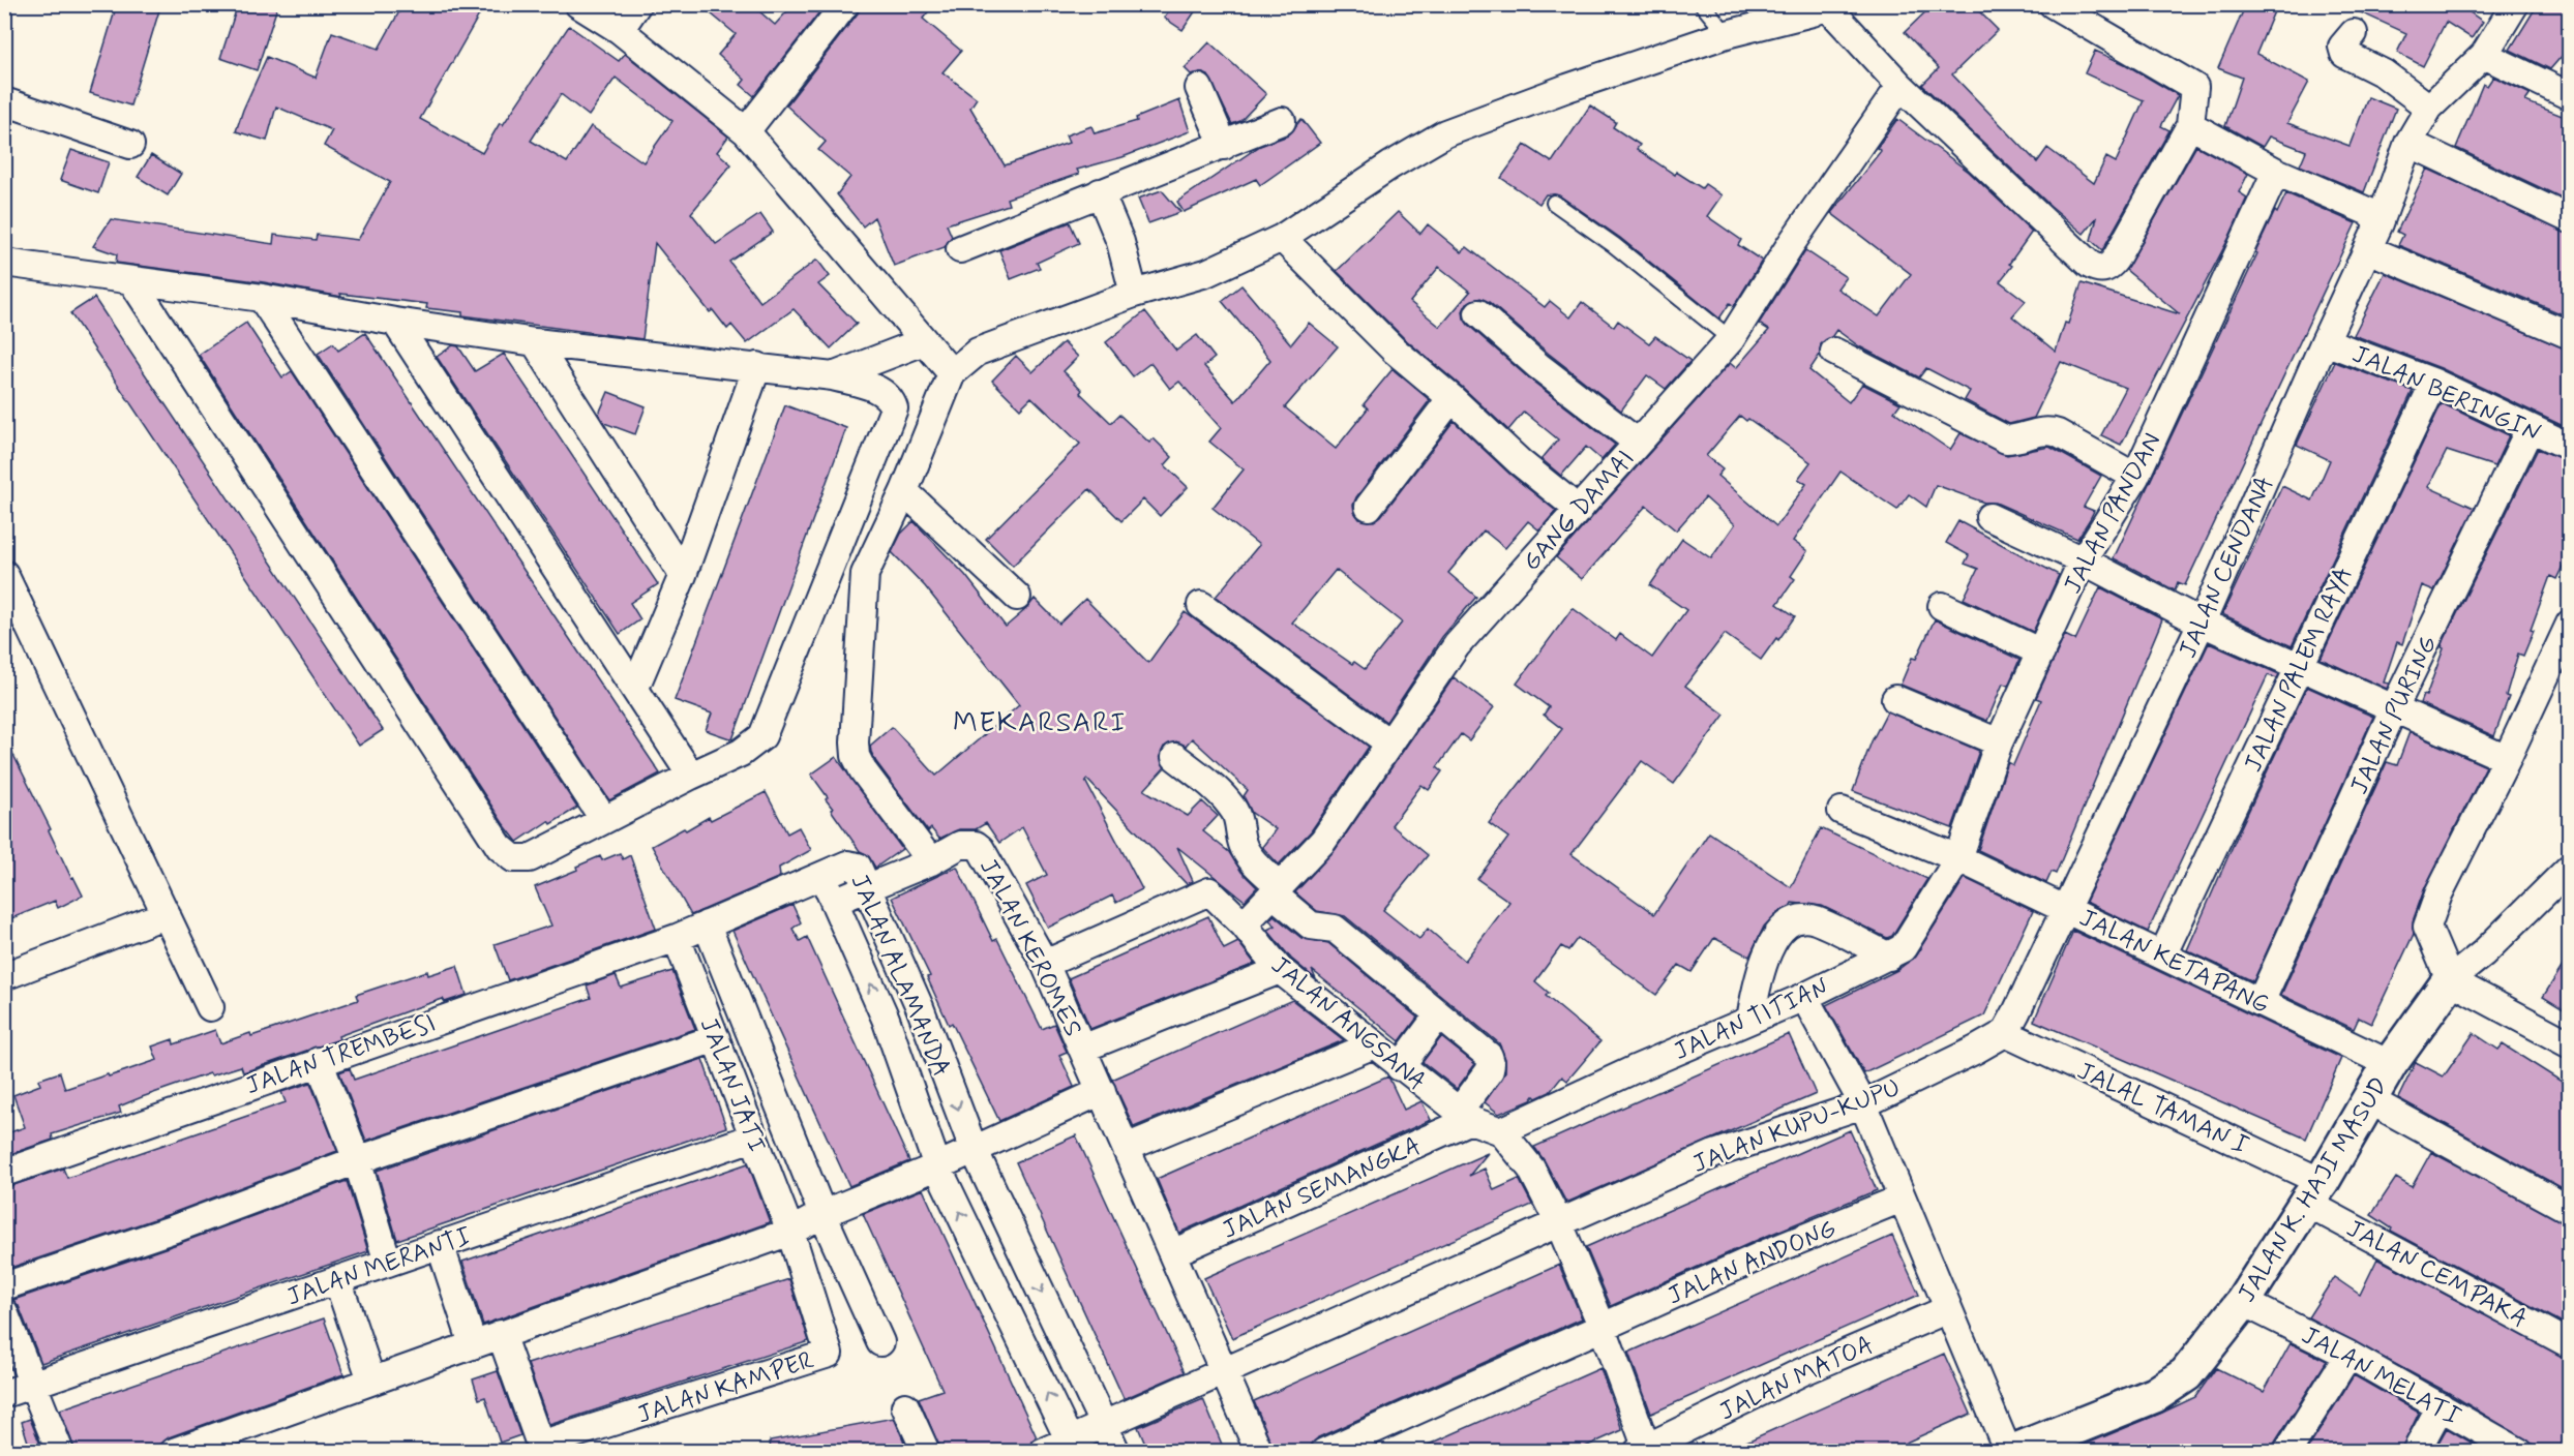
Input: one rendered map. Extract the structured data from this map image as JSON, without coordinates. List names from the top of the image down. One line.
{"streets":{"street":["JALAN BERINGIN","GANG DAMAI","JALAN PANDAN","JALAN CENDANA","JALAN PALEM RAYA","JALAN PURING","JALAN KEROMES","JALAN KETAPANG","JALAN ALAMANDA","JALAN TITIAN","JALAN ANGSANA","JALAN TREMBESI","JALAN JATI","JALAL TAMAN I","JALAN KUPU-KUPU","JALAN SEMANGKA","JALAN K. HAJI MASUD","JALAN ANDONG","JALAN MERANTI","JALAN CEMPAKA","JALAN MELATI","JALAN MATOA","JALAN KAMPER"]},"crossings":[["JALAN BERINGIN","JALAN CENDANA"],["JALAN BERINGIN","JALAN PALEM RAYA"],["JALAN BERINGIN","JALAN PURING"],["GANG DAMAI","JALAN ANGSANA"],["JALAN PANDAN","JALAN KETAPANG"],["JALAN PANDAN","JALAN TITIAN"],["JALAN CENDANA","JALAN KETAPANG"],["JALAN PALEM RAYA","JALAN KETAPANG"],["JALAN PURING","JALAN KETAPANG"],["JALAN KEROMES","JALAN ANGSANA"],["JALAN KEROMES","JALAN KUPU-KUPU"],["JALAN KEROMES","JALAN SEMANGKA"],["JALAN KETAPANG","JALAN TITIAN"],["JALAN KETAPANG","JALAN K. HAJI MASUD"],["JALAN ALAMANDA","JALAN TREMBESI"],["JALAN ALAMANDA","JALAN KUPU-KUPU"],["JALAN TITIAN","JALAN ANGSANA"],["JALAN ANGSANA","JALAN SEMANGKA"],["JALAN TREMBESI","JALAN JATI"],["JALAN JATI","JALAN MERANTI"],["JALAN JATI","JALAN KAMPER"],["JALAL TAMAN I","JALAN KUPU-KUPU"],["JALAL TAMAN I","JALAN K. HAJI MASUD"],["JALAL TAMAN I","JALAN CEMPAKA"],["JALAN K. HAJI MASUD","JALAN CEMPAKA"],["JALAN K. HAJI MASUD","JALAN MELATI"]],"districts":["MEKARSARI"]}
